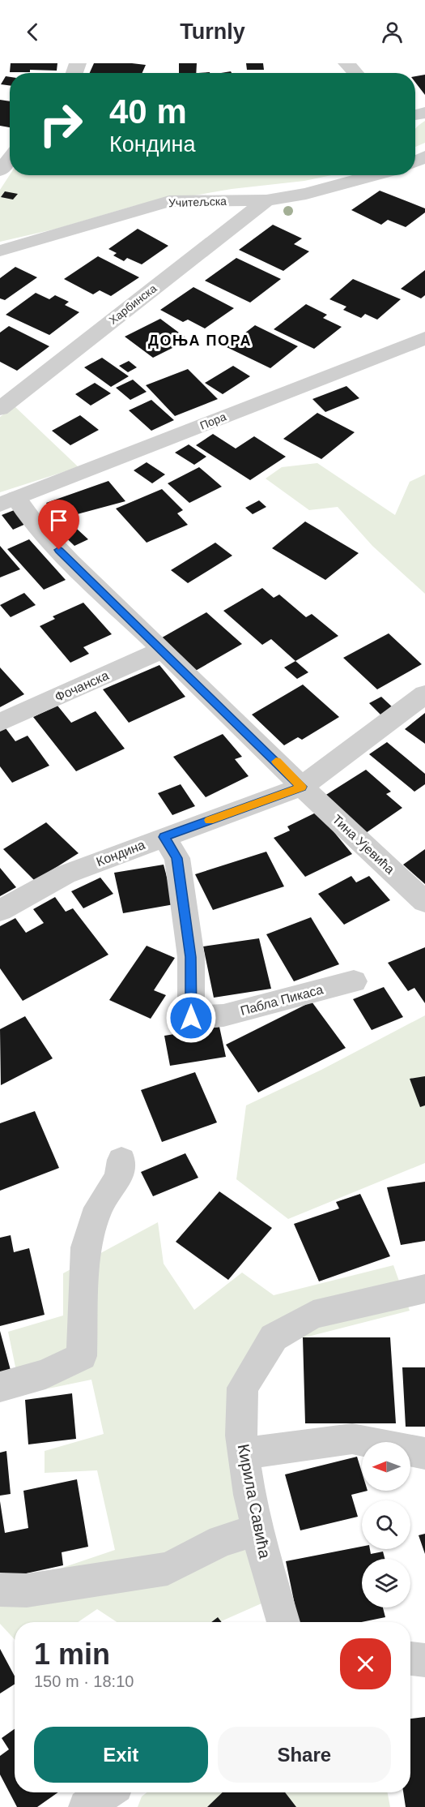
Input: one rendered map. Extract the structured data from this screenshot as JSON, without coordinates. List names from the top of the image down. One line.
{"streets":{"street":["Учитељска","Харбинска","Пора","Фочанска","Тина Ујевића","Кондина","Пабла Пикаса","Кирила Савића"]},"crossings":[["Учитељска","Харбинска"],["Тина Ујевића","Кондина"],["Кондина","Пабла Пикаса"]],"districts":["ДОЊА ПОРА"],"north":"left","page":{"header":"Turnly","turn":["40 m","Кондина"],"heading":["1 min","150 m · 18:10"],"buttons":["Exit","Share"]}}
